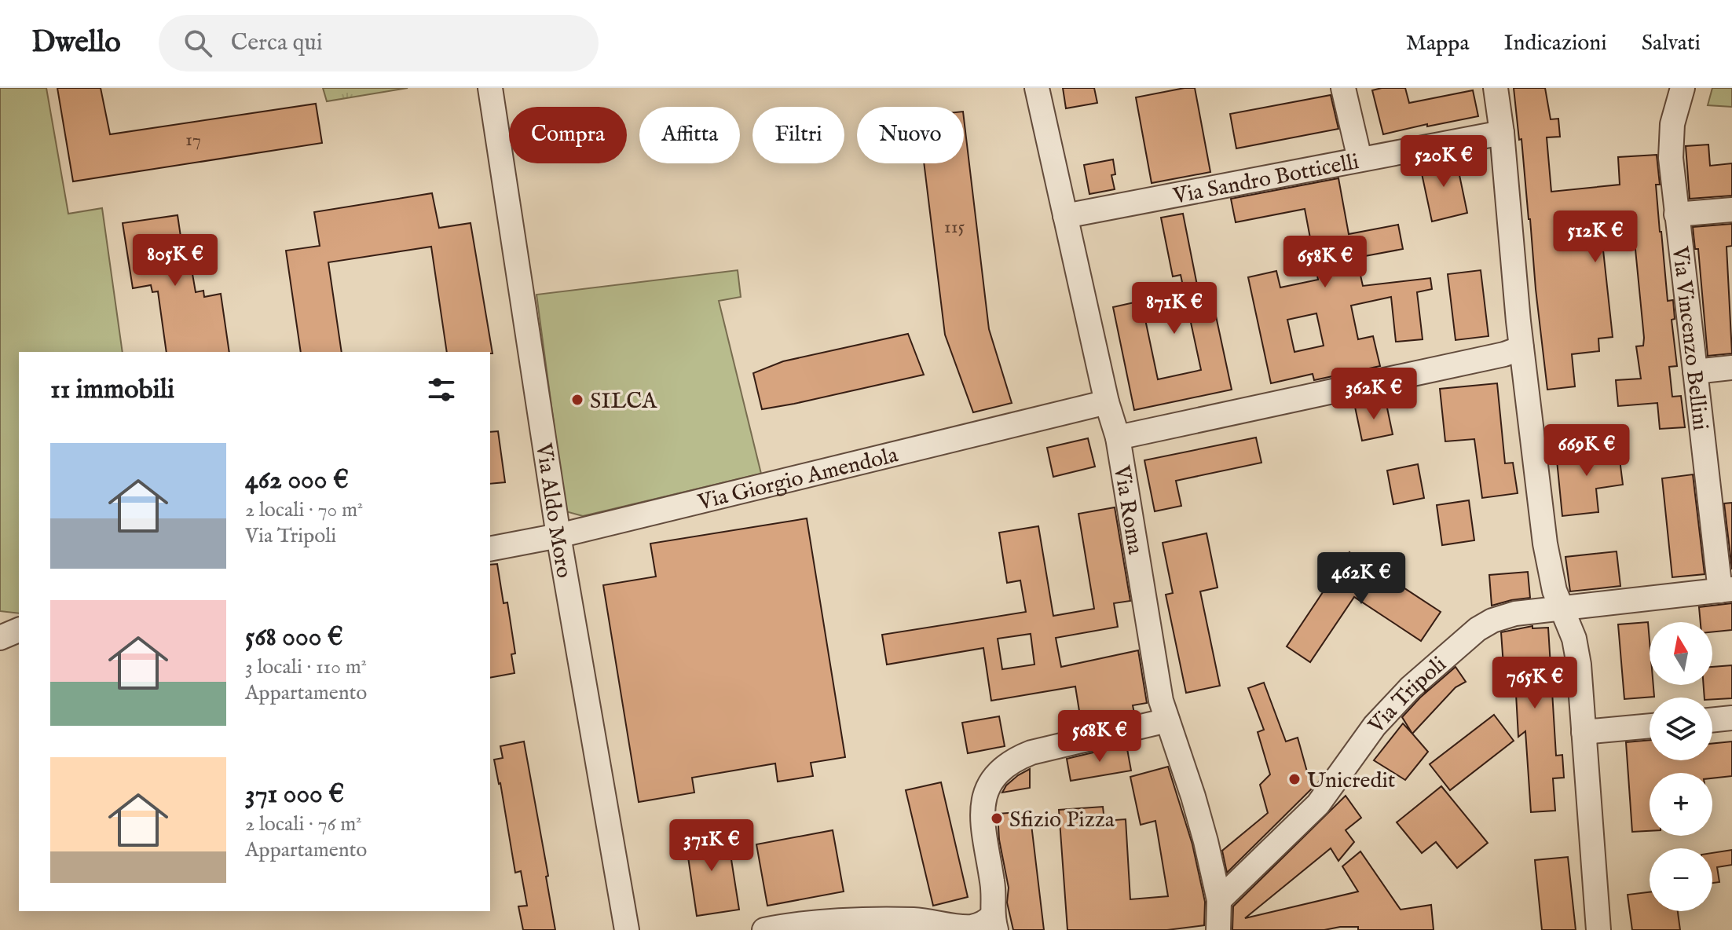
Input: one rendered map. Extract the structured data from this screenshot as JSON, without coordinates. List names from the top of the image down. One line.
{"streets":{"street":["Via Sandro Botticelli","Via Vincenzo Bellini","Via Giorgio Amendola","Via Aldo Moro","Via Roma","Via Tripoli"]},"crossings":[["Via Sandro Botticelli","Via Roma"],["Via Vincenzo Bellini","Via Tripoli"],["Via Giorgio Amendola","Via Aldo Moro"],["Via Giorgio Amendola","Via Roma"],["Via Roma","Via Tripoli"]],"places":["SILCA","Unicredit","Sfizio Pizza"],"house_numbers":["17","115"],"north":"top","page":{"header":"Dwello","search":"Cerca qui","nav":["Mappa","Indicazioni","Salvati"],"chip":["Compra","Affitta","Filtri","Nuovo"],"price":["520K €","512K €","805K €","658K €","871K €","362K €","669K €","462K €","765K €","568K €","371K €"],"heading":"11 immobili","list":[{"name":"462 000 €","note":"2 locali · 70 m² · Via Tripoli"},{"name":"568 000 €","note":"3 locali · 110 m² · Appartamento"},{"name":"371 000 €","note":"2 locali · 76 m² · Appartamento"}],"map_buttons":["+","−"]}}
